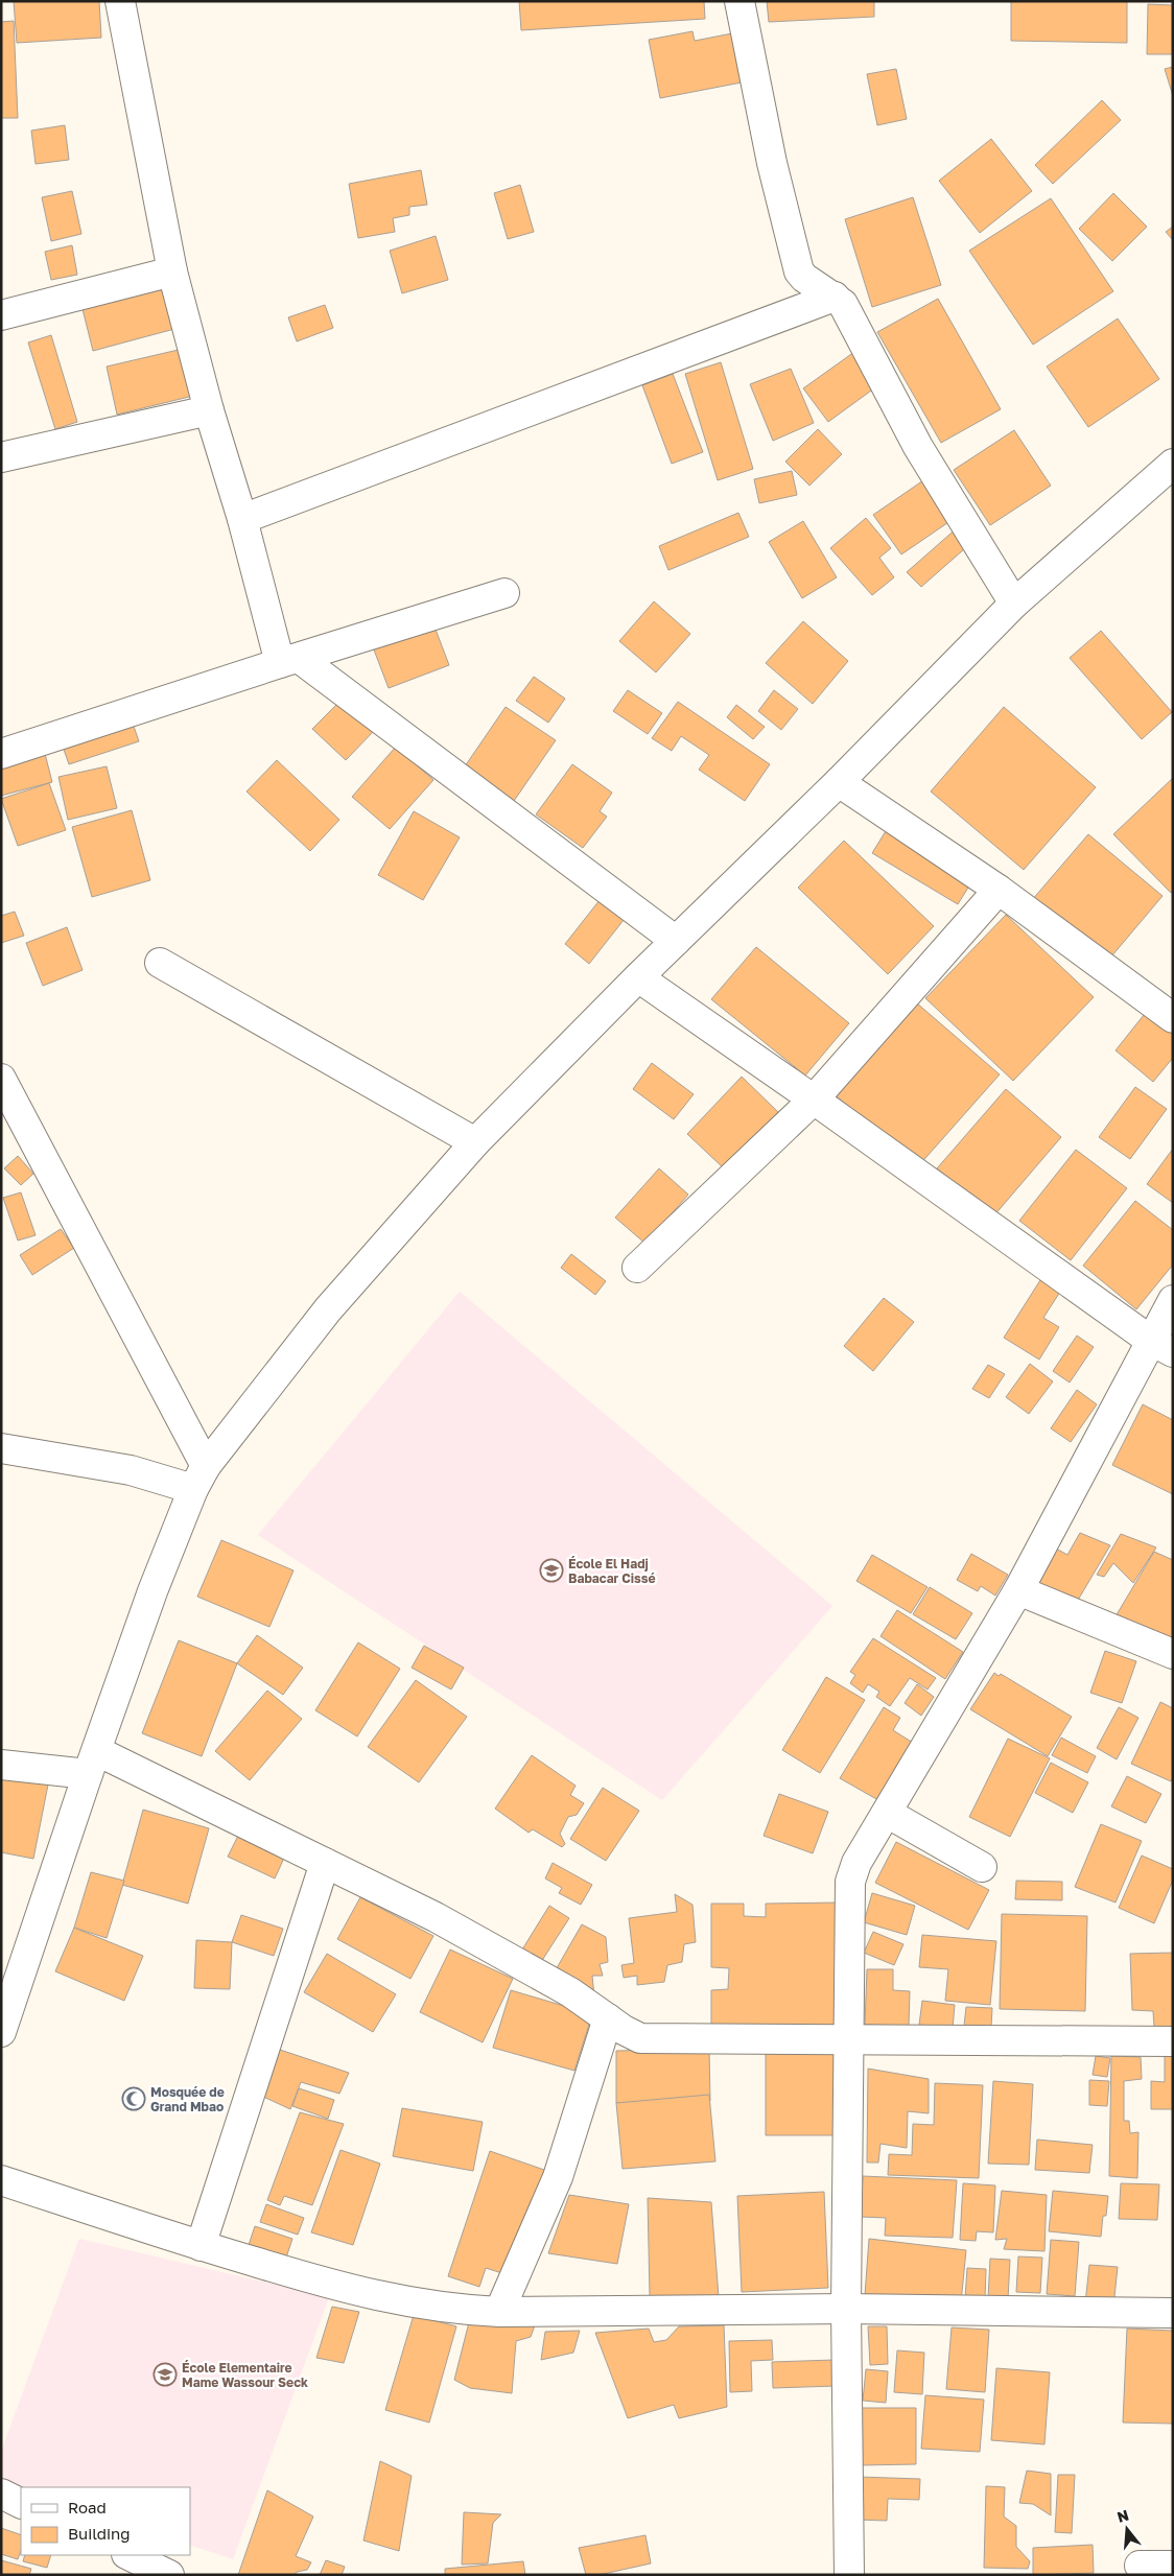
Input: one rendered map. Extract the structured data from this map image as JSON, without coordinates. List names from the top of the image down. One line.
{"places":{"school or university":["École El Hadj Babacar Cissé","École Elementaire Mame Wassour Seck"],"mosque":["Mosquée de Grand Mbao"]},"legend":["Road","Building"],"north":"top"}
